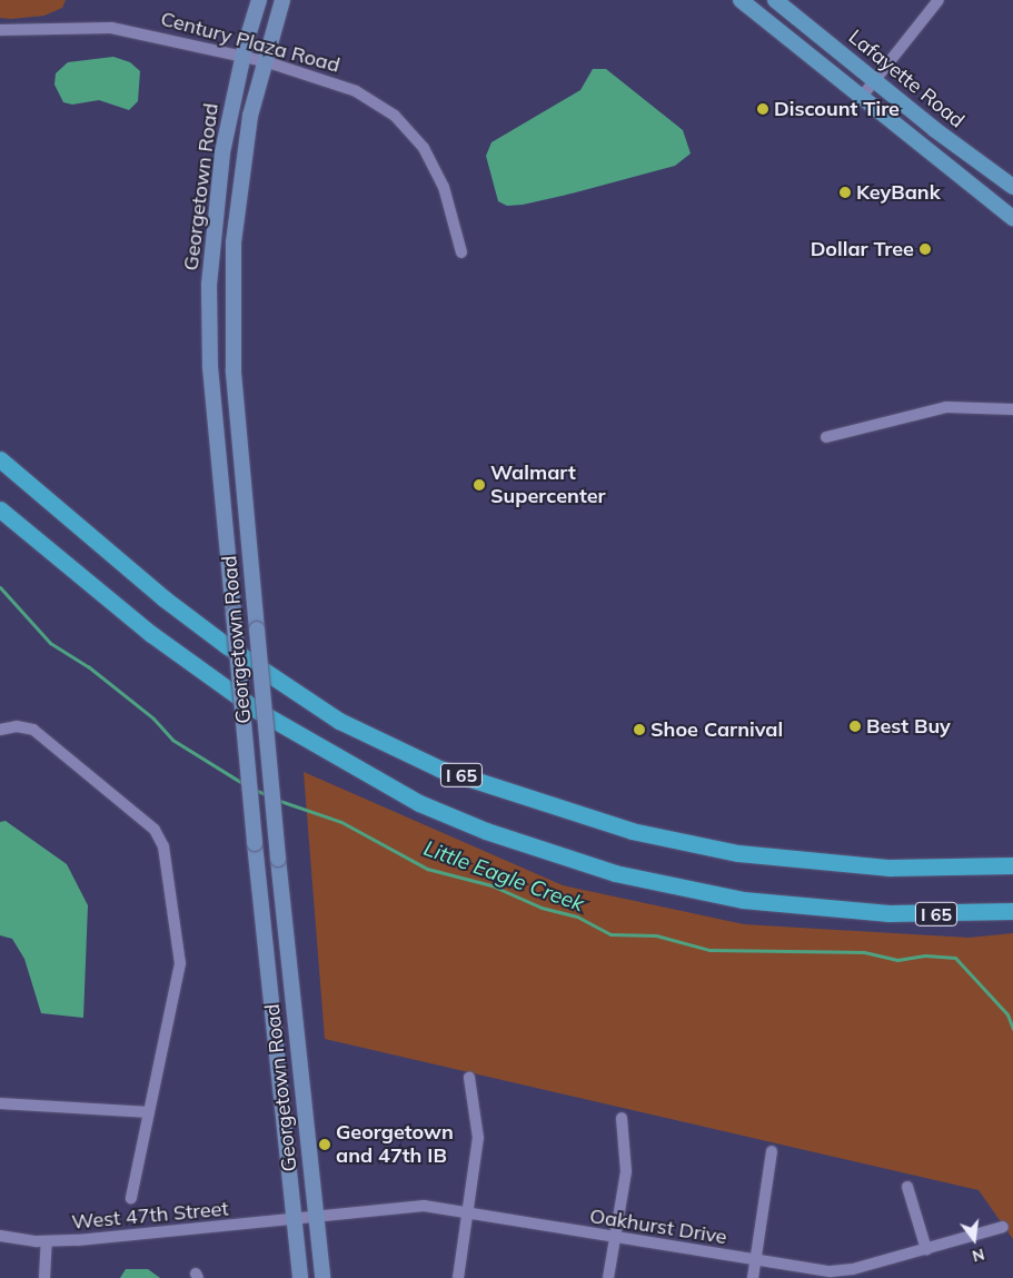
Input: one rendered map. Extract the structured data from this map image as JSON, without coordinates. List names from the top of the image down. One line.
{"streets":{"highway":["I 65"],"main road":["Lafayette Road","Georgetown Road"],"street":["Century Plaza Road","West 47th Street","Oakhurst Drive"]},"crossings":[["Century Plaza Road","Georgetown Road"],["Georgetown Road","West 47th Street"],["Georgetown Road","Oakhurst Drive"],["West 47th Street","Oakhurst Drive"]],"water":["Little Eagle Creek"],"places":["Discount Tire","KeyBank","Dollar Tree","Walmart Supercenter","Best Buy","Shoe Carnival","Georgetown and 47th IB"],"north":"bottom"}
